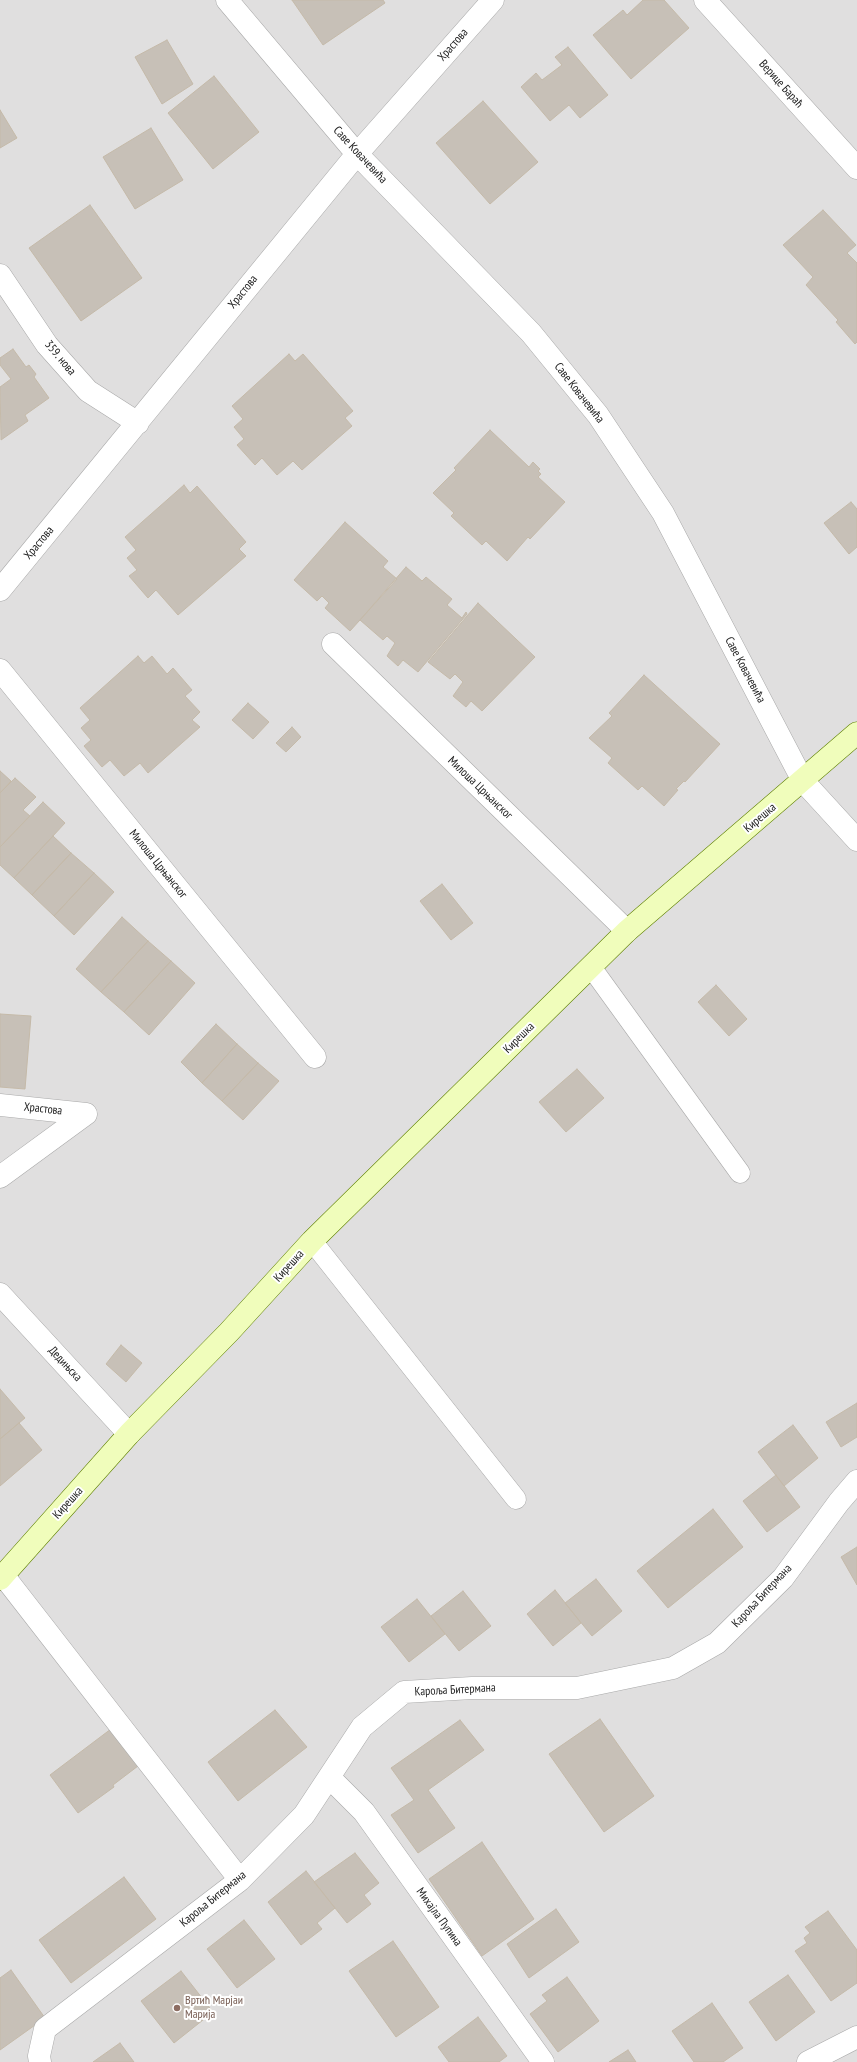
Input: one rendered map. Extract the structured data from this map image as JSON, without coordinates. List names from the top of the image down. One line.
{"streets":{"street":["Храстова","Верице Бараћ","Саве Ковачевића","359. нова","Милоша Црњанског","Кирешка","Дедињска","Кароља Битермана","Михајла Пупина"]},"crossings":[["Храстова","Саве Ковачевића"],["Храстова","359. нова"],["Саве Ковачевића","Кирешка"],["Милоша Црњанског","Кирешка"],["Кирешка","Дедињска"],["Кароља Битермана","Михајла Пупина"]],"places":["Вртић Марјаи Марија"]}
